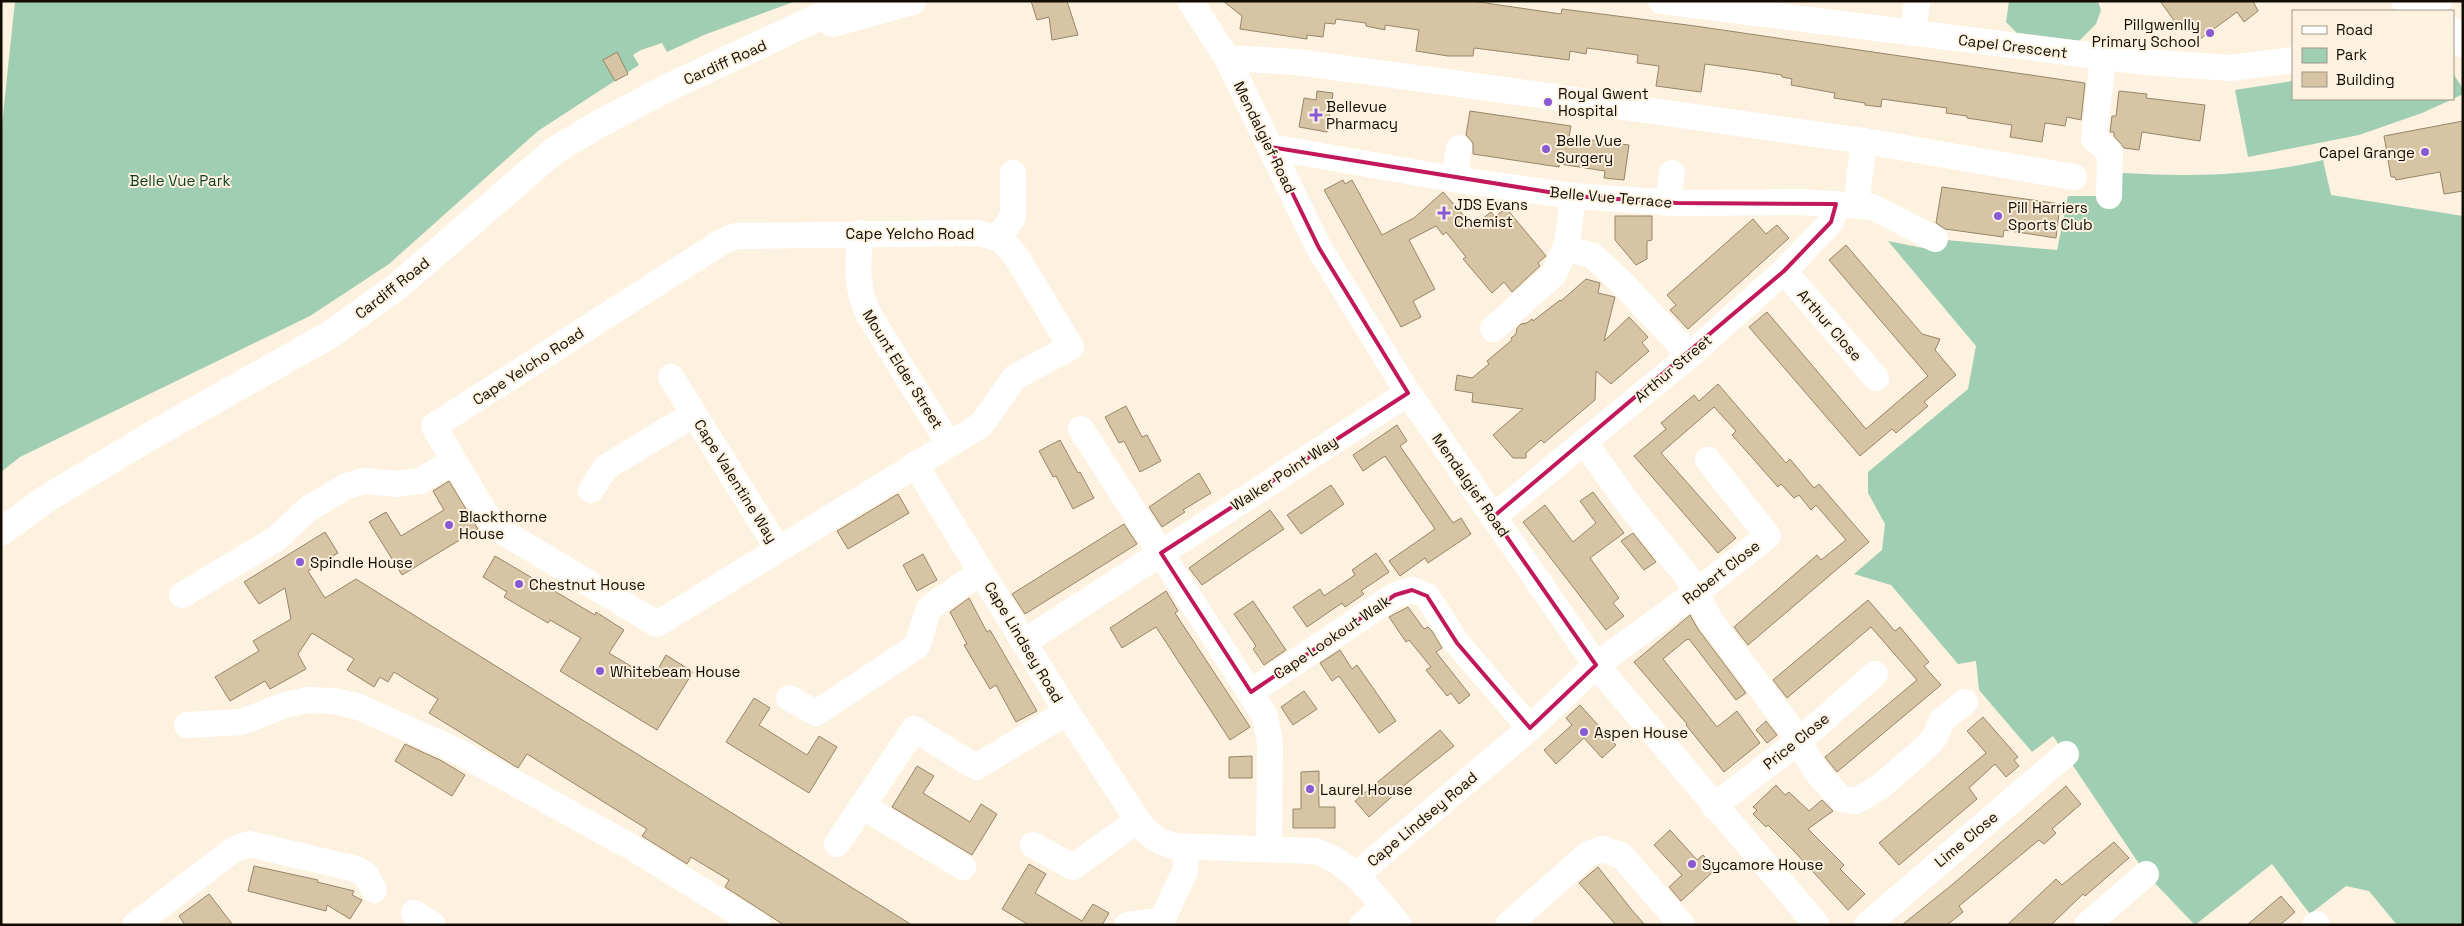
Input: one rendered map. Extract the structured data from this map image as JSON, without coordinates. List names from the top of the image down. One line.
{"streets":{"main road":["Cardiff Road"],"street":["Capel Crescent","Mendalgief Road","Belle Vue Terrace","Cape Yelcho Road","Arthur Close","Arthur Street","Mount Elder Street","Walker Point Way","Cape Valentine Way","Robert Close","Cape Lookout Walk","Cape Lindsey Road","Price Close","Lime Close"]},"crossings":[["Mendalgief Road","Belle Vue Terrace"],["Mendalgief Road","Arthur Street"],["Mendalgief Road","Walker Point Way"],["Mendalgief Road","Robert Close"],["Mendalgief Road","Cape Lindsey Road"],["Mendalgief Road","Price Close"],["Belle Vue Terrace","Arthur Street"],["Cape Yelcho Road","Mount Elder Street"],["Cape Yelcho Road","Cape Valentine Way"],["Cape Yelcho Road","Cape Lindsey Road"],["Arthur Close","Arthur Street"],["Walker Point Way","Cape Lindsey Road"],["Robert Close","Cape Lindsey Road"],["Cape Lookout Walk","Cape Lindsey Road"]],"parks":["Belle Vue Park"],"places":{"other":["Pillgwenlly Primary School","Royal Gwent Hospital","Belle Vue Surgery","Capel Grange","Pill Harriers Sports Club","Blackthorne House","Spindle House","Chestnut House","Whitebeam House","Aspen House","Laurel House","Sycamore House"],"health":["Bellevue Pharmacy","JDS Evans Chemist"]},"legend":["Road","Park","Building"]}
